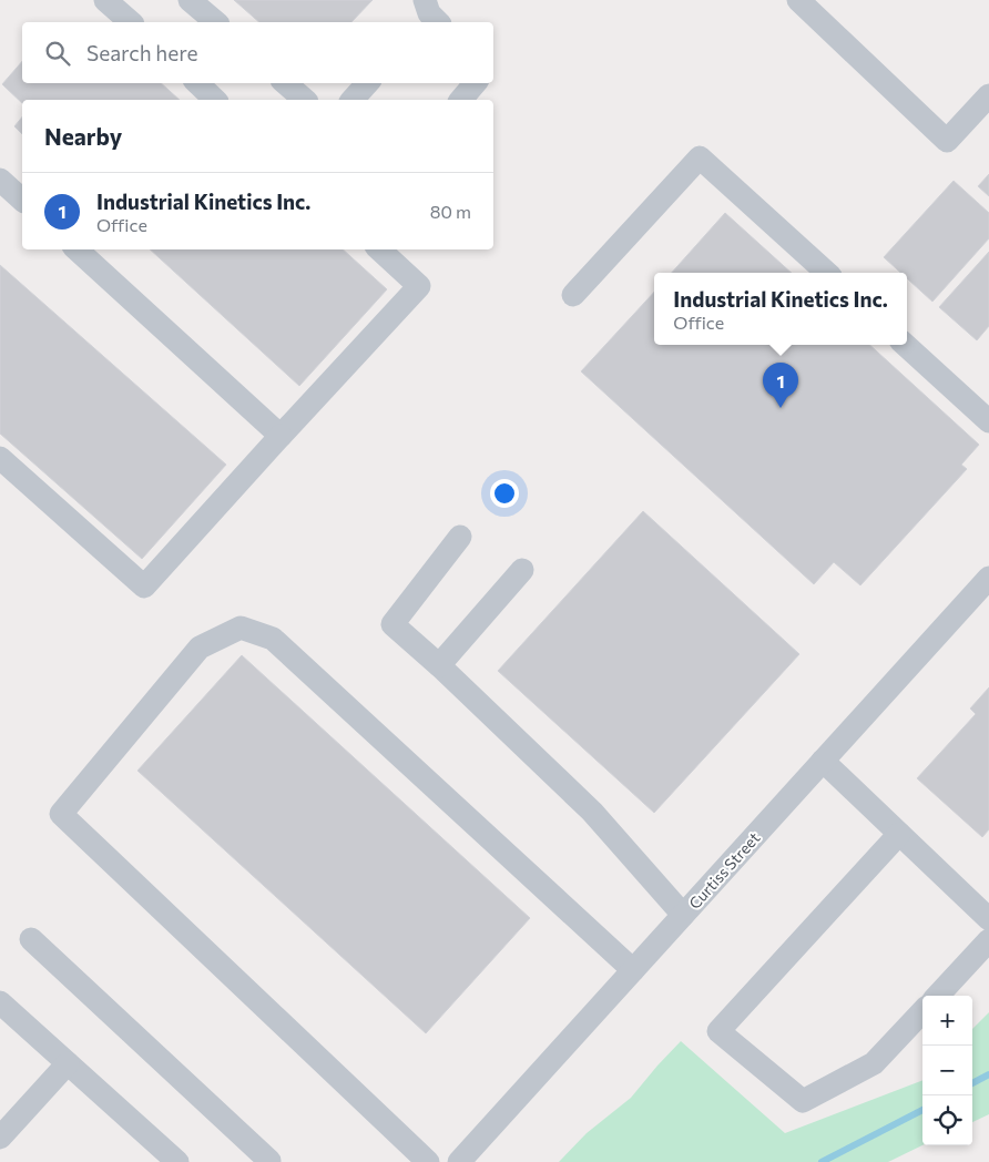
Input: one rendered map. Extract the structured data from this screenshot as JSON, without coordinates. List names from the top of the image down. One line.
{"streets":{"street":["Curtiss Street"]},"page":{"search":"Search here","heading":"Nearby","list":[{"mark":"1","name":"Industrial Kinetics Inc.","note":"Office","value":"80 m"}],"popup":["Industrial Kinetics Inc.","Office"],"pins":"1","map_buttons":["+","−"]}}
